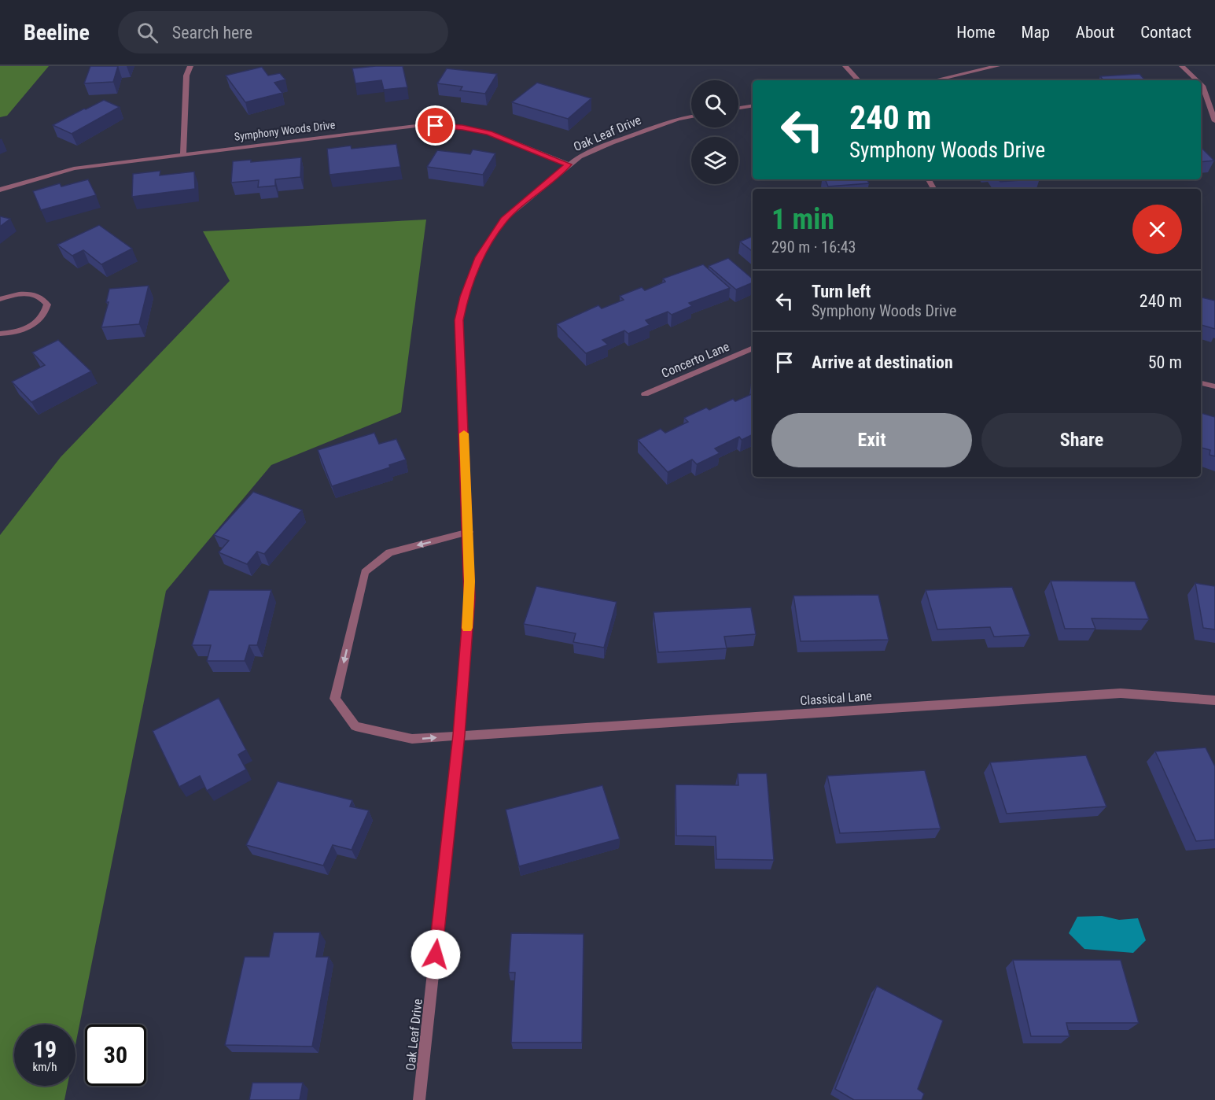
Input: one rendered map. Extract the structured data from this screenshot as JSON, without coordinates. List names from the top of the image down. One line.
{"streets":{"street":["Symphony Woods Drive","Oak Leaf Drive","Concerto Lane","Classical Lane"]},"crossings":[["Symphony Woods Drive","Oak Leaf Drive"],["Oak Leaf Drive","Classical Lane"]],"page":{"header":"Beeline","search":"Search here","nav":["Home","Map","About","Contact"],"turn":["240 m","Symphony Woods Drive"],"heading":["1 min","290 m · 16:43"],"list":[{"name":"Turn left","note":"Symphony Woods Drive","value":"240 m"},{"name":"Arrive at destination","value":"50 m"}],"buttons":["Exit","Share"],"speed":"19 km/h","limit":"30"}}
